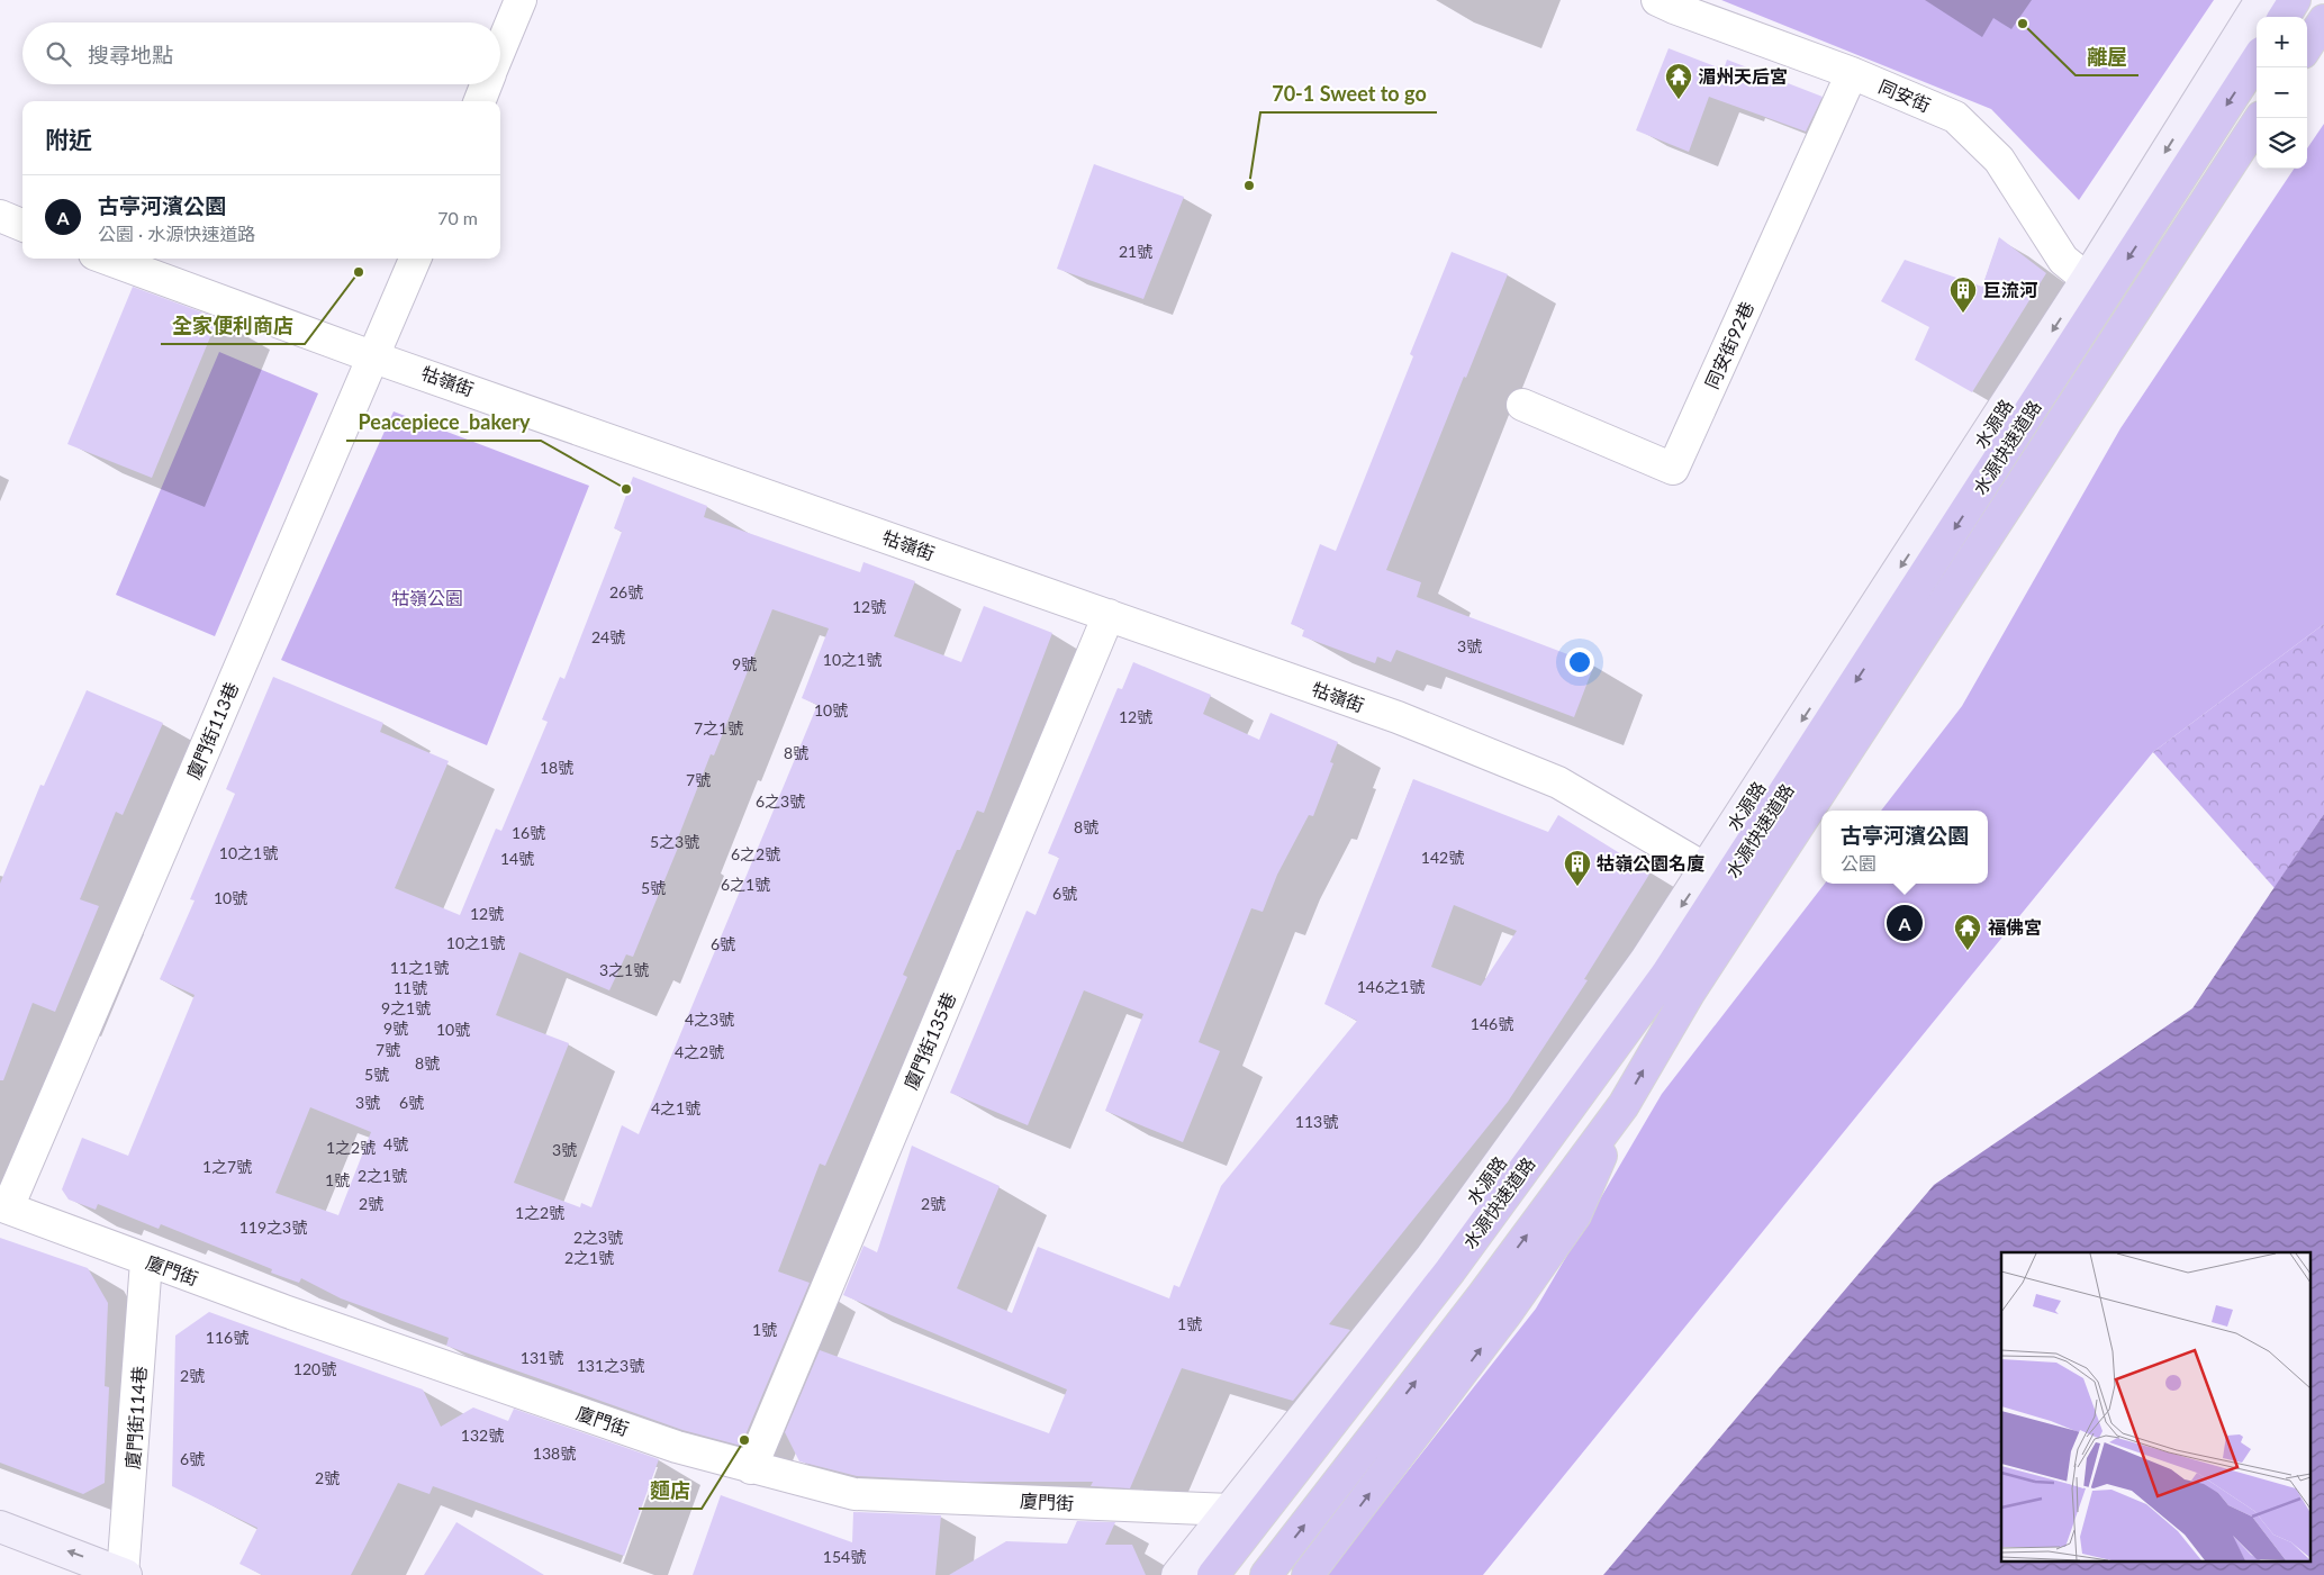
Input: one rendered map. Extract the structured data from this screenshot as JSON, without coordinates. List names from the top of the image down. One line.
{"streets":{"highway":["水源快速道路"],"main road":["水源路"],"street":["同安街","同安街92巷","牯嶺街","廈門街113巷","廈門街135巷","廈門街","廈門街114巷"]},"crossings":[["同安街","同安街92巷"],["同安街","水源路"],["牯嶺街","水源路"],["牯嶺街","廈門街113巷"],["牯嶺街","廈門街135巷"],["水源路","廈門街"],["廈門街113巷","廈門街"],["廈門街135巷","廈門街"],["廈門街","廈門街114巷"]],"one_way":["水源路"],"parks":["牯嶺公園"],"places":{"other":["離屋","70-1 Sweet to go","全家便利商店","Peacepiece_bakery","麵店"],"temple":["湄州天后宮","福佛宮"],"building":["巨流河","牯嶺公園名廈"]},"house_numbers":["21號","26號","12號","24號","3號","10之1號","9號","10號","12號","7之1號","8號","18號","7號","6之3號","8號","16號","5之3號","10之1號","6之2號","142號","14號","6之1號","5號","6號","10號","12號","10之1號","6號","11之1號","3之1號","146之1號","11號","9之1號","4之3號","146號","9號","10號","7號","4之2號","8號","5號","3號","6號","4之1號","113號","4號","1之2號","3號","1之7號","2之1號","1號","2號","2號","1之2號","119之3號","2之3號","2之1號","1號","1號","116號","131號","131之3號","120號","2號","132號","138號","6號","2號","154號"],"page":{"map_buttons":["+","−"],"search":"搜尋地點","heading":"附近","list":[{"mark":"A","name":"古亭河濱公園","note":"公園 · 水源快速道路","value":"70 m"}],"popup":["古亭河濱公園","公園"],"pins":"A"}}
